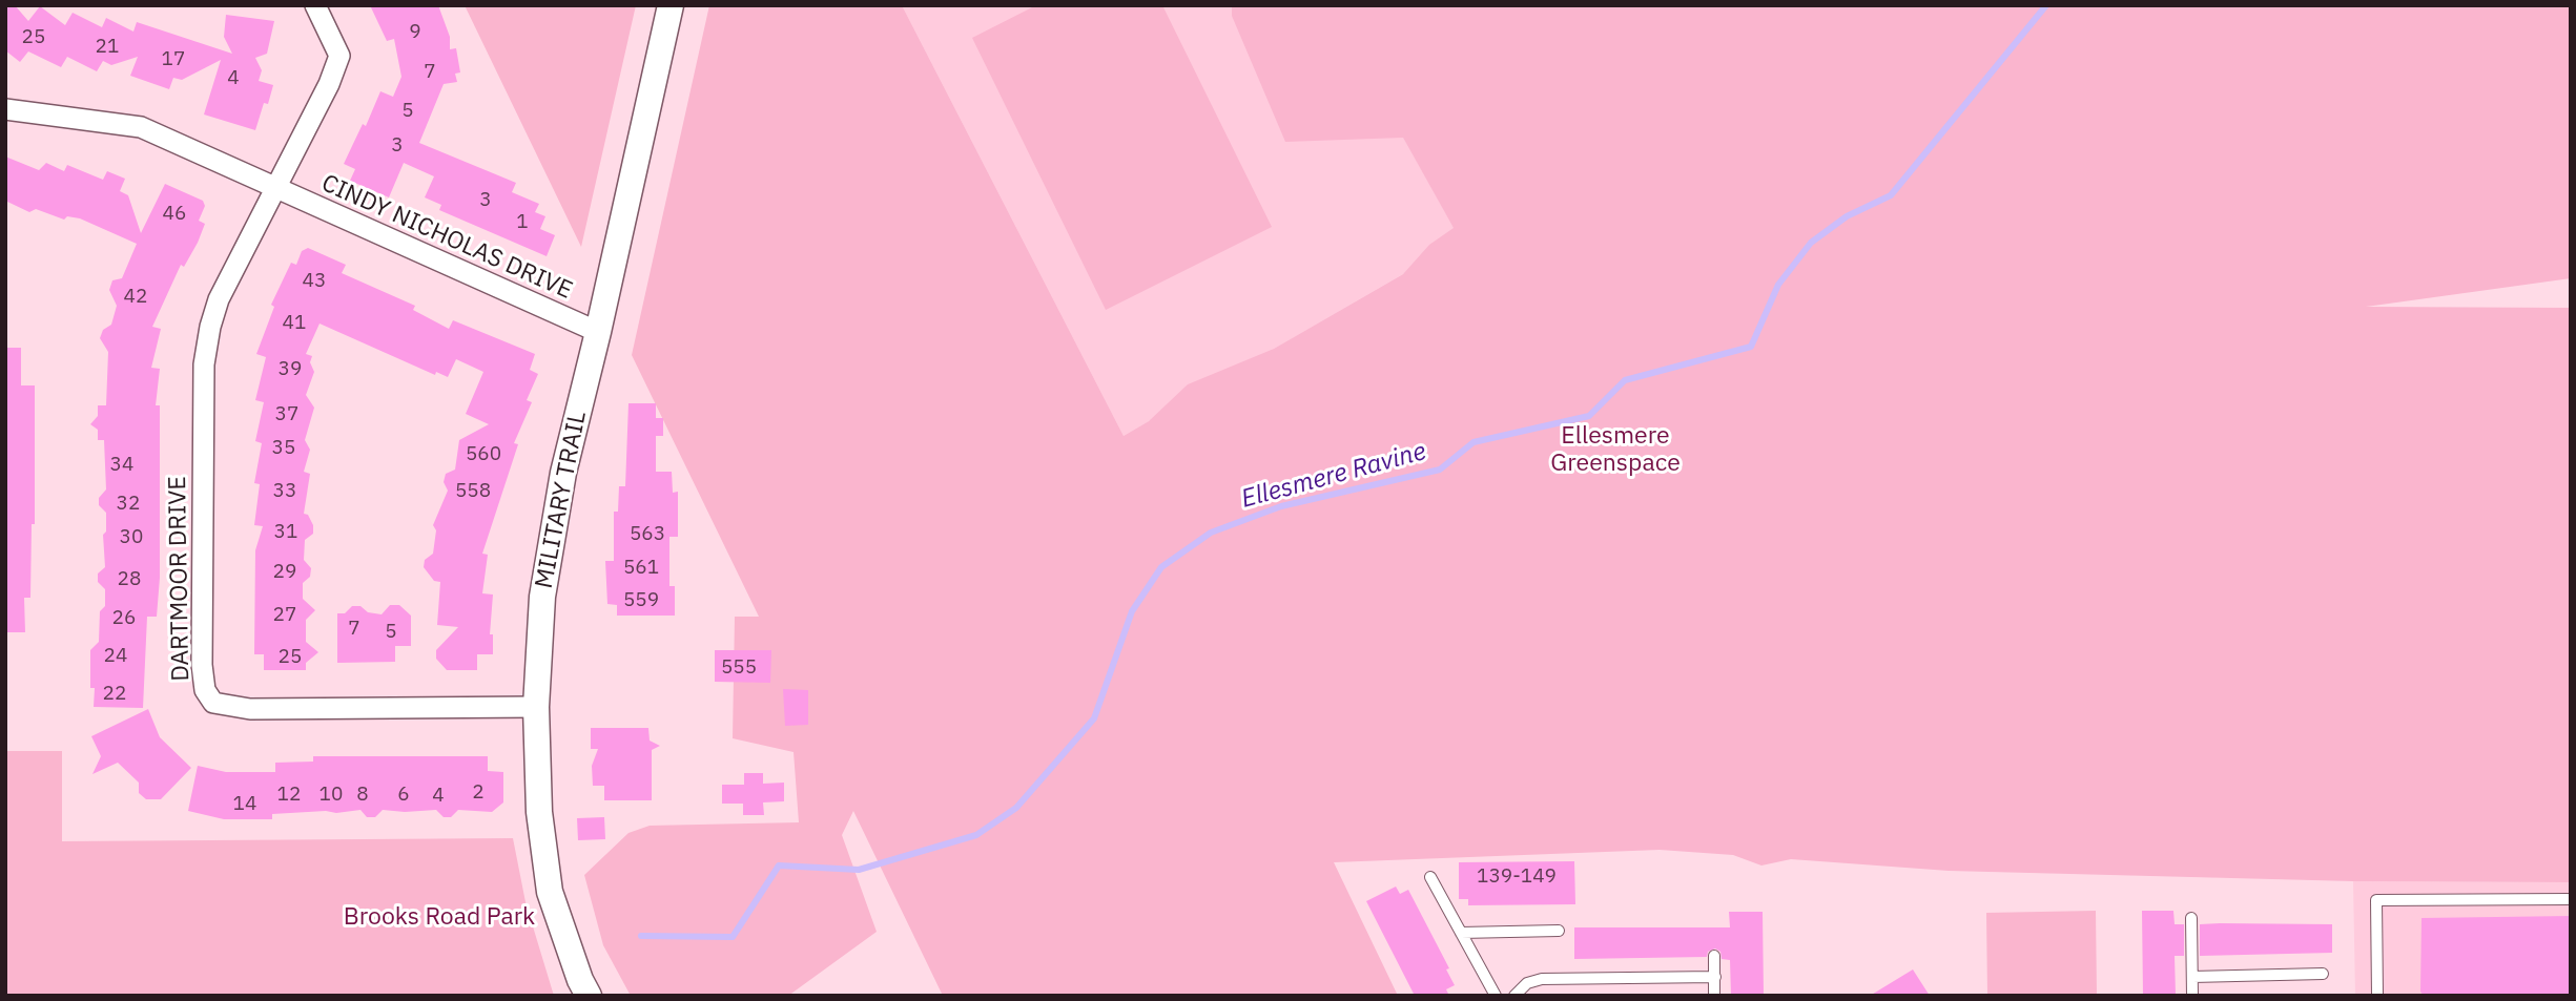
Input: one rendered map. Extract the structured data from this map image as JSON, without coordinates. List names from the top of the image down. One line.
{"streets":{"street":["CINDY NICHOLAS DRIVE","MILITARY TRAIL","DARTMOOR DRIVE"]},"crossings":[["CINDY NICHOLAS DRIVE","MILITARY TRAIL"],["CINDY NICHOLAS DRIVE","DARTMOOR DRIVE"],["MILITARY TRAIL","DARTMOOR DRIVE"]],"water":["Ellesmere Ravine"],"parks":["Ellesmere Greenspace","Brooks Road Park"],"house_numbers":["9","25","21","17","7","4","5","3","3","46","1","43","42","41","39","37","35","560","34","33","558","32","31","563","30","561","29","28","559","27","26","7","5","24","25","555","22","2","12","10","8","6","4","14","139-149"]}
